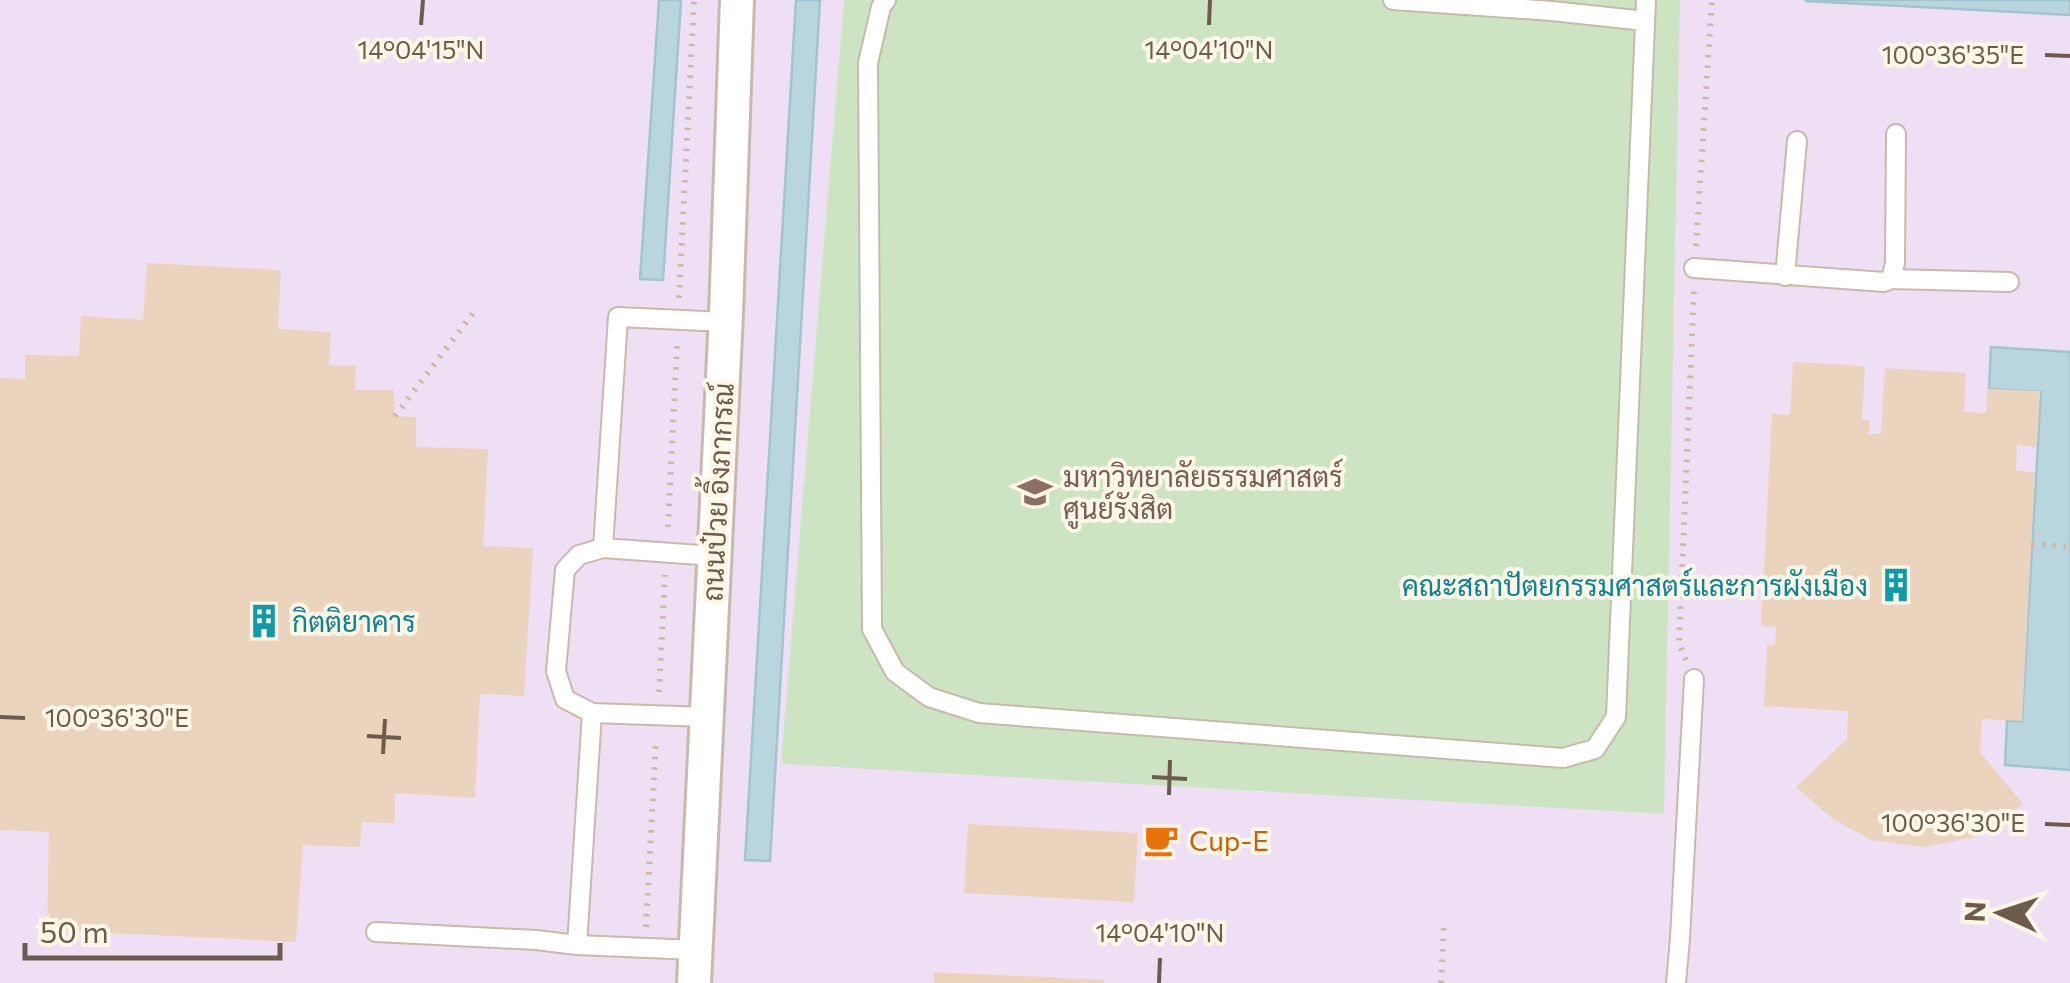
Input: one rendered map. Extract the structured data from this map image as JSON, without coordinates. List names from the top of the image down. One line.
{"streets":{"street":["ถนนป๋วย อิ้งภากรณ์"]},"places":{"school or university":["มหาวิทยาลัยธรรมศาสตร์ ศูนย์รังสิต"],"building":["คณะสถาปัตยกรรมศาสตร์และการผังเมือง","กิตติยาคาร"],"cafe":["Cup-E"]},"scale_bar":"50 m","north":"left","coordinates":["14°04'15\"N","14°04'10\"N","100°36'35\"E","100°36'30\"E"]}
